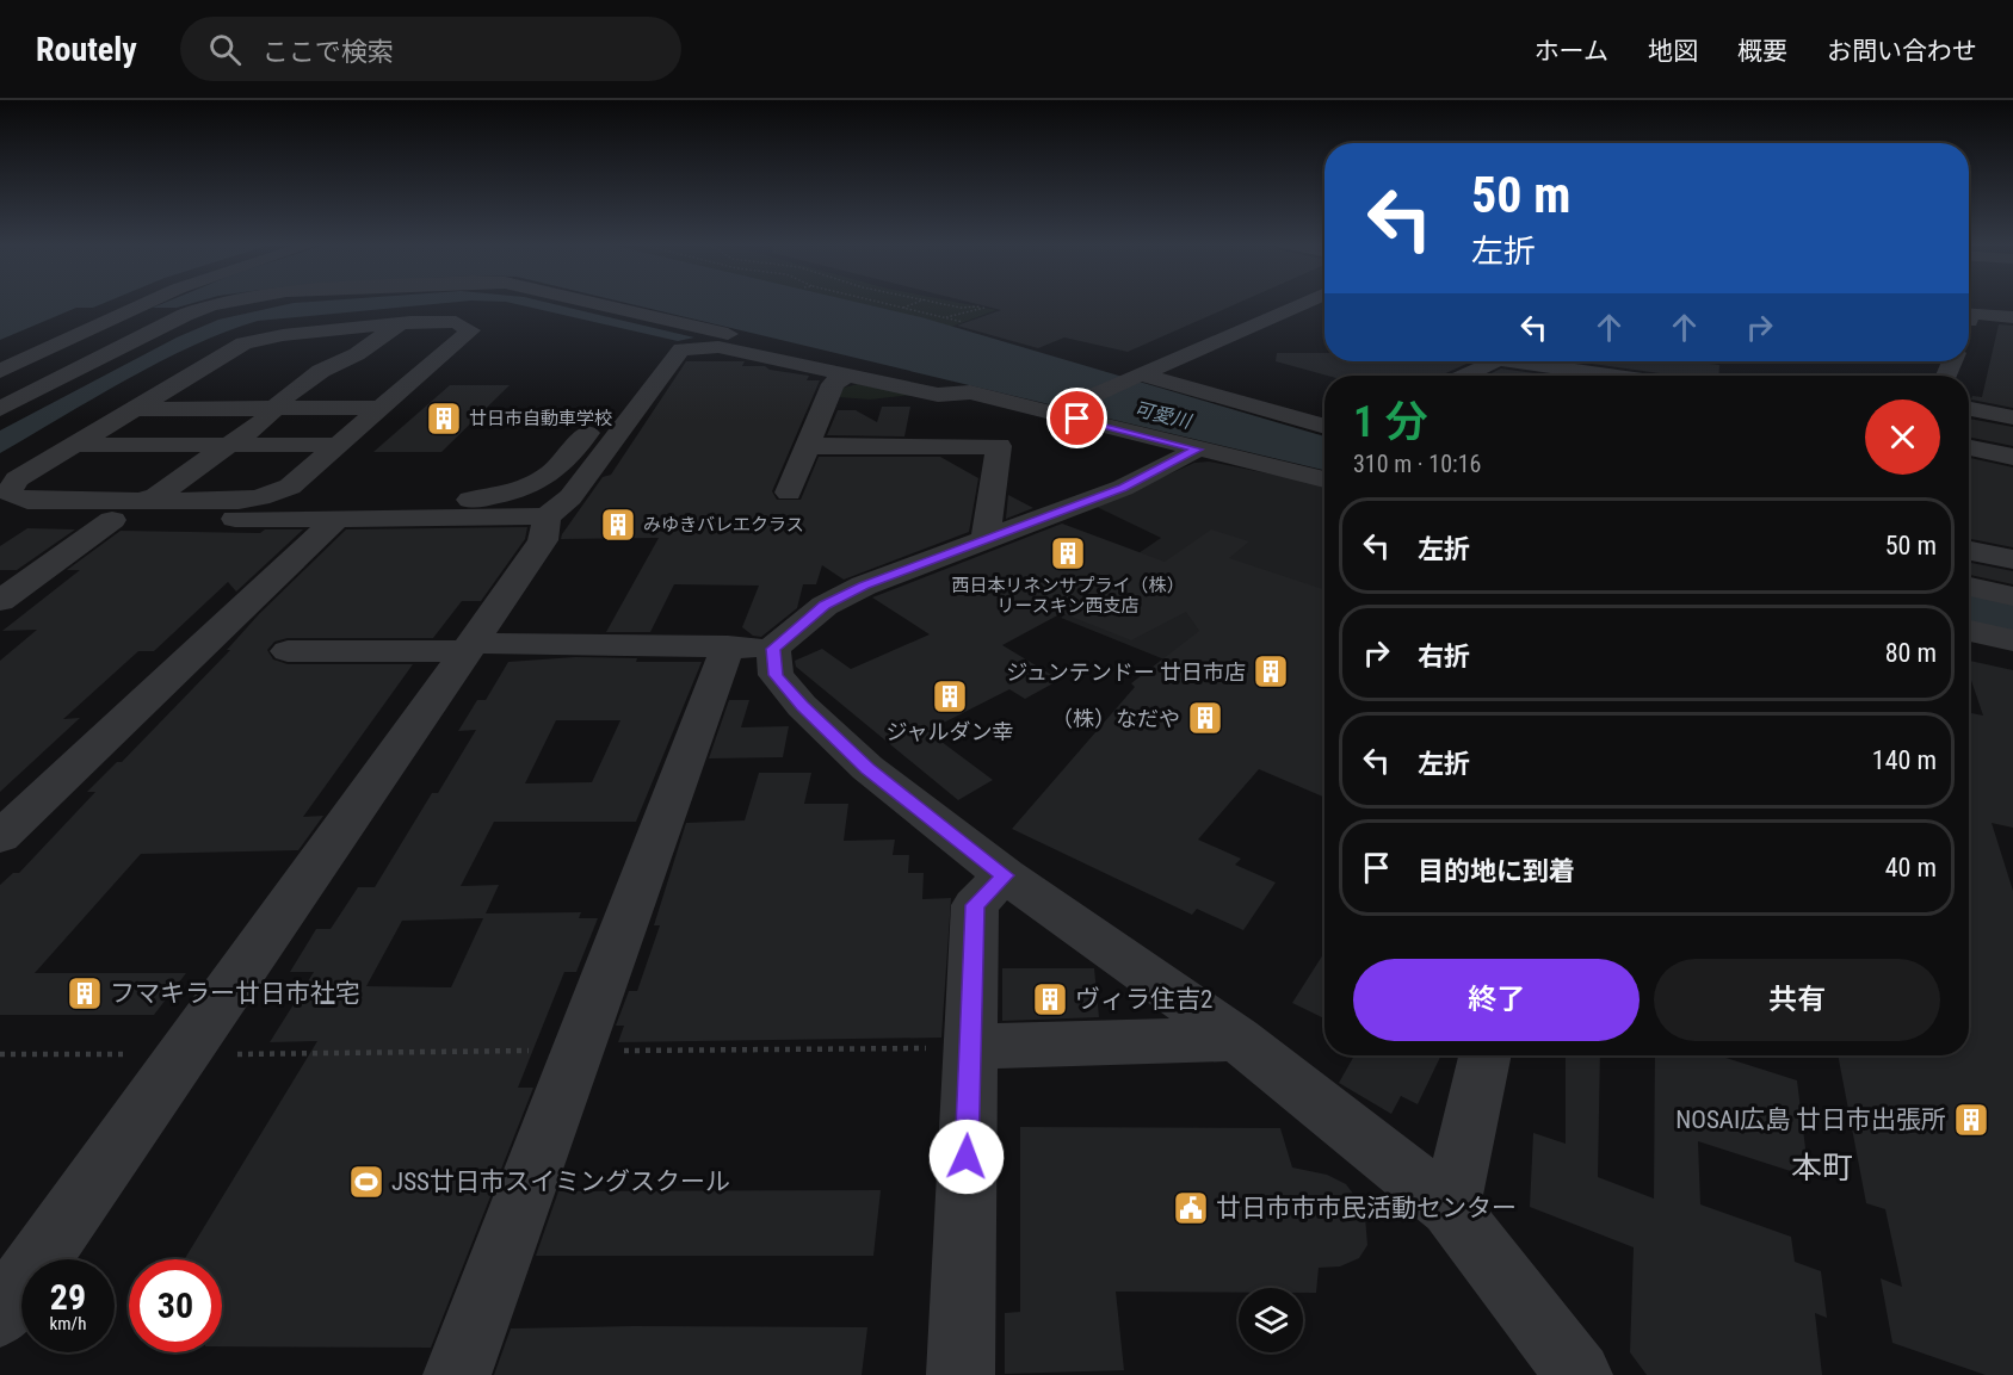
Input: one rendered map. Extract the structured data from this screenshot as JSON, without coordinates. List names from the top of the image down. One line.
{"districts":["本町"],"water":["可愛川"],"places":{"building":["廿日市自動車学校","みゆきバレエクラス","西日本リネンサプライ（株） リースキン西支店","ジュンテンドー 廿日市店","ジャルダン幸","（株）なだや","フマキラー廿日市社宅","ヴィラ住吉2","NOSAI広島 廿日市出張所"],"sports":["JSS廿日市スイミングスクール"],"public building":["廿日市市市民活動センター"]},"page":{"header":"Routely","search":"ここで検索","nav":["ホーム","地図","概要","お問い合わせ"],"turn":["50 m","左折"],"heading":["1 分","310 m · 10:16"],"list":[{"name":"左折","value":"50 m"},{"name":"右折","value":"80 m"},{"name":"左折","value":"140 m"},{"name":"目的地に到着","value":"40 m"}],"buttons":["終了","共有"],"speed":"29 km/h","limit":"30"}}
